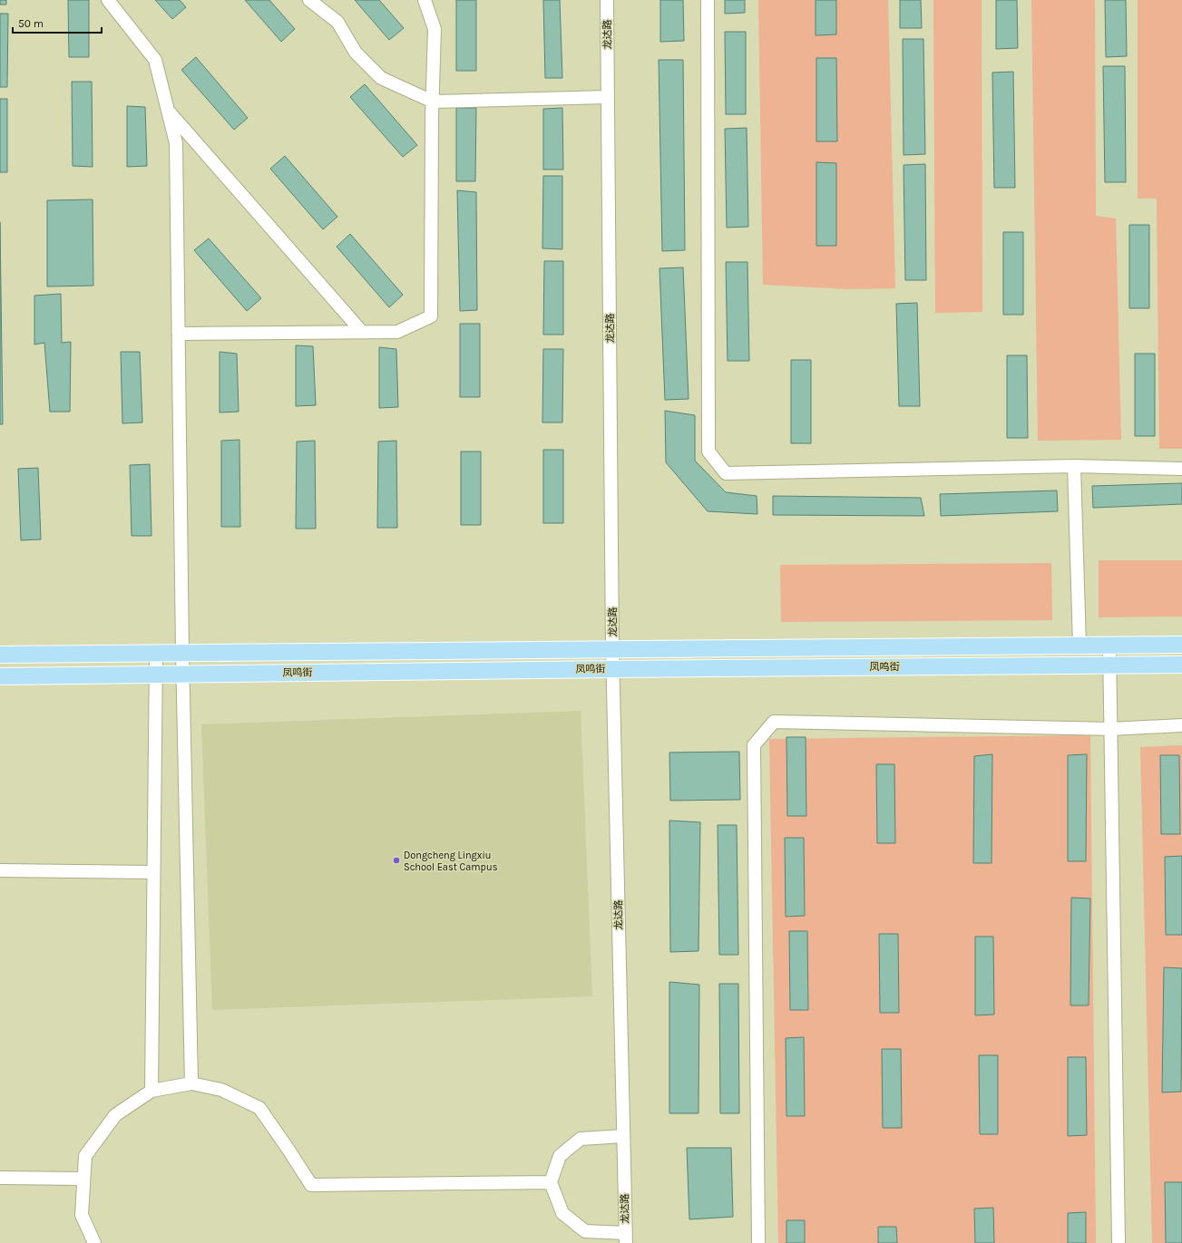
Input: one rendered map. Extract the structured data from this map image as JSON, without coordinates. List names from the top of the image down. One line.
{"streets":{"main road":["凤鸣街"],"street":["龙达路"]},"crossings":[["龙达路","凤鸣街"]],"places":["Dongcheng Lingxiu School East Campus"],"scale_bar":"50 m"}
